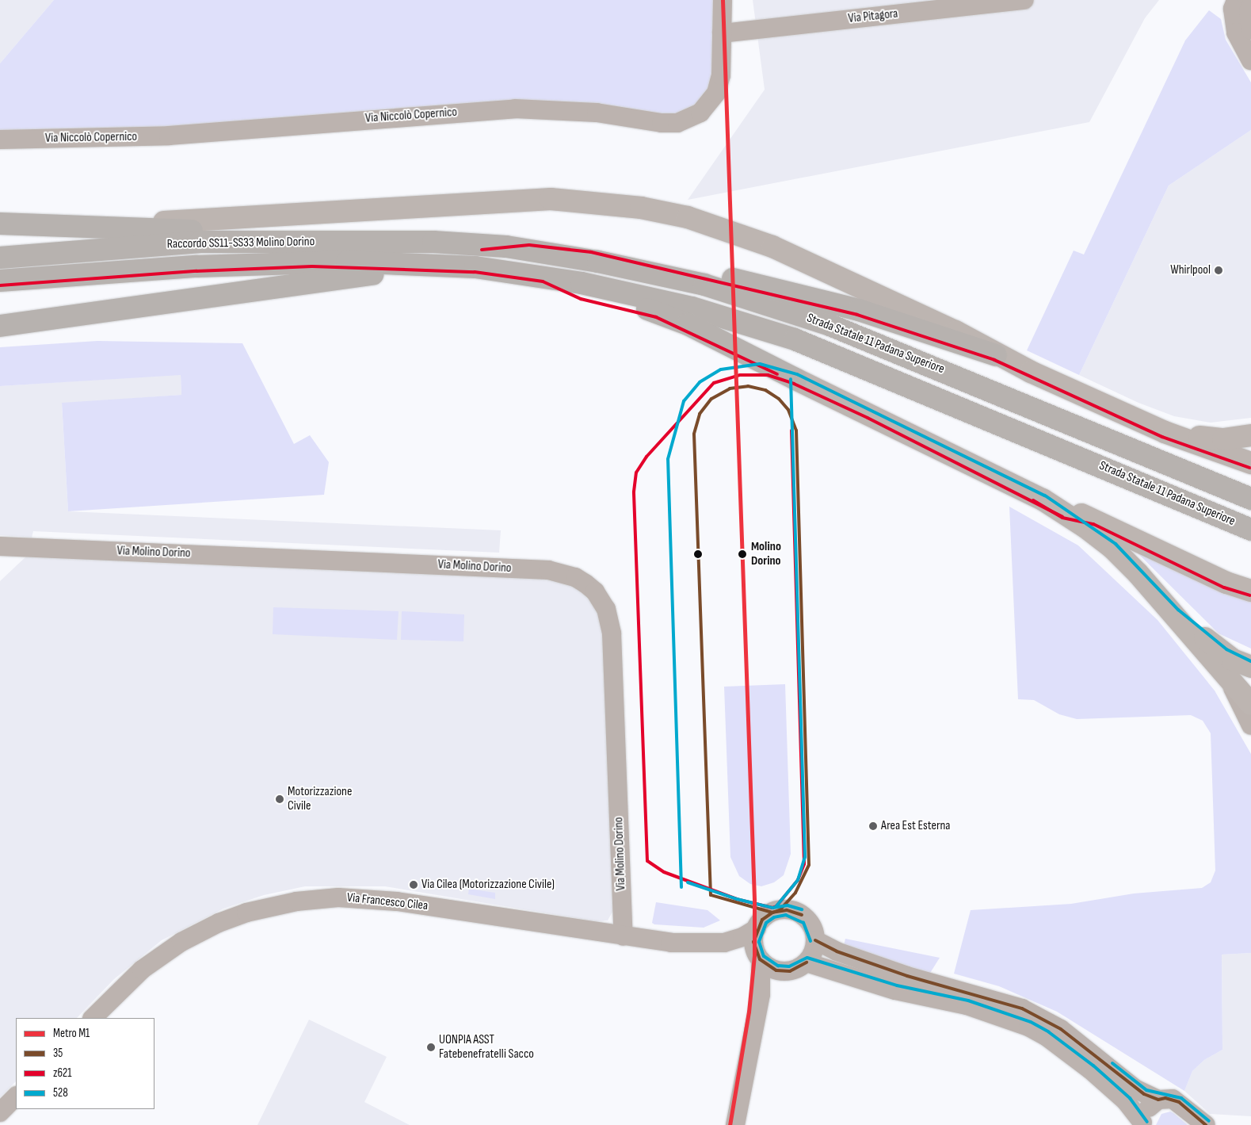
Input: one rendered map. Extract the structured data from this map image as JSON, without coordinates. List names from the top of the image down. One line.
{"streets":{"highway":["Raccordo SS11-SS33 Molino Dorino","Strada Statale 11 Padana Superiore"],"street":["Via Pitagora","Via Niccolò Copernico","Via Molino Dorino","Via Francesco Cilea"]},"crossings":[["Via Pitagora","Via Niccolò Copernico"],["Raccordo SS11-SS33 Molino Dorino","Strada Statale 11 Padana Superiore"],["Via Molino Dorino","Via Francesco Cilea"]],"places":["Whirlpool","Molino Dorino","Motorizzazione Civile","Area Est Esterna","Via Cilea (Motorizzazione Civile)","UONPIA ASST Fatebenefratelli Sacco"],"lines":["metro line M1","transit line z621","transit line 528","transit line 35"],"legend":["Metro M1","35","z621","528"]}
